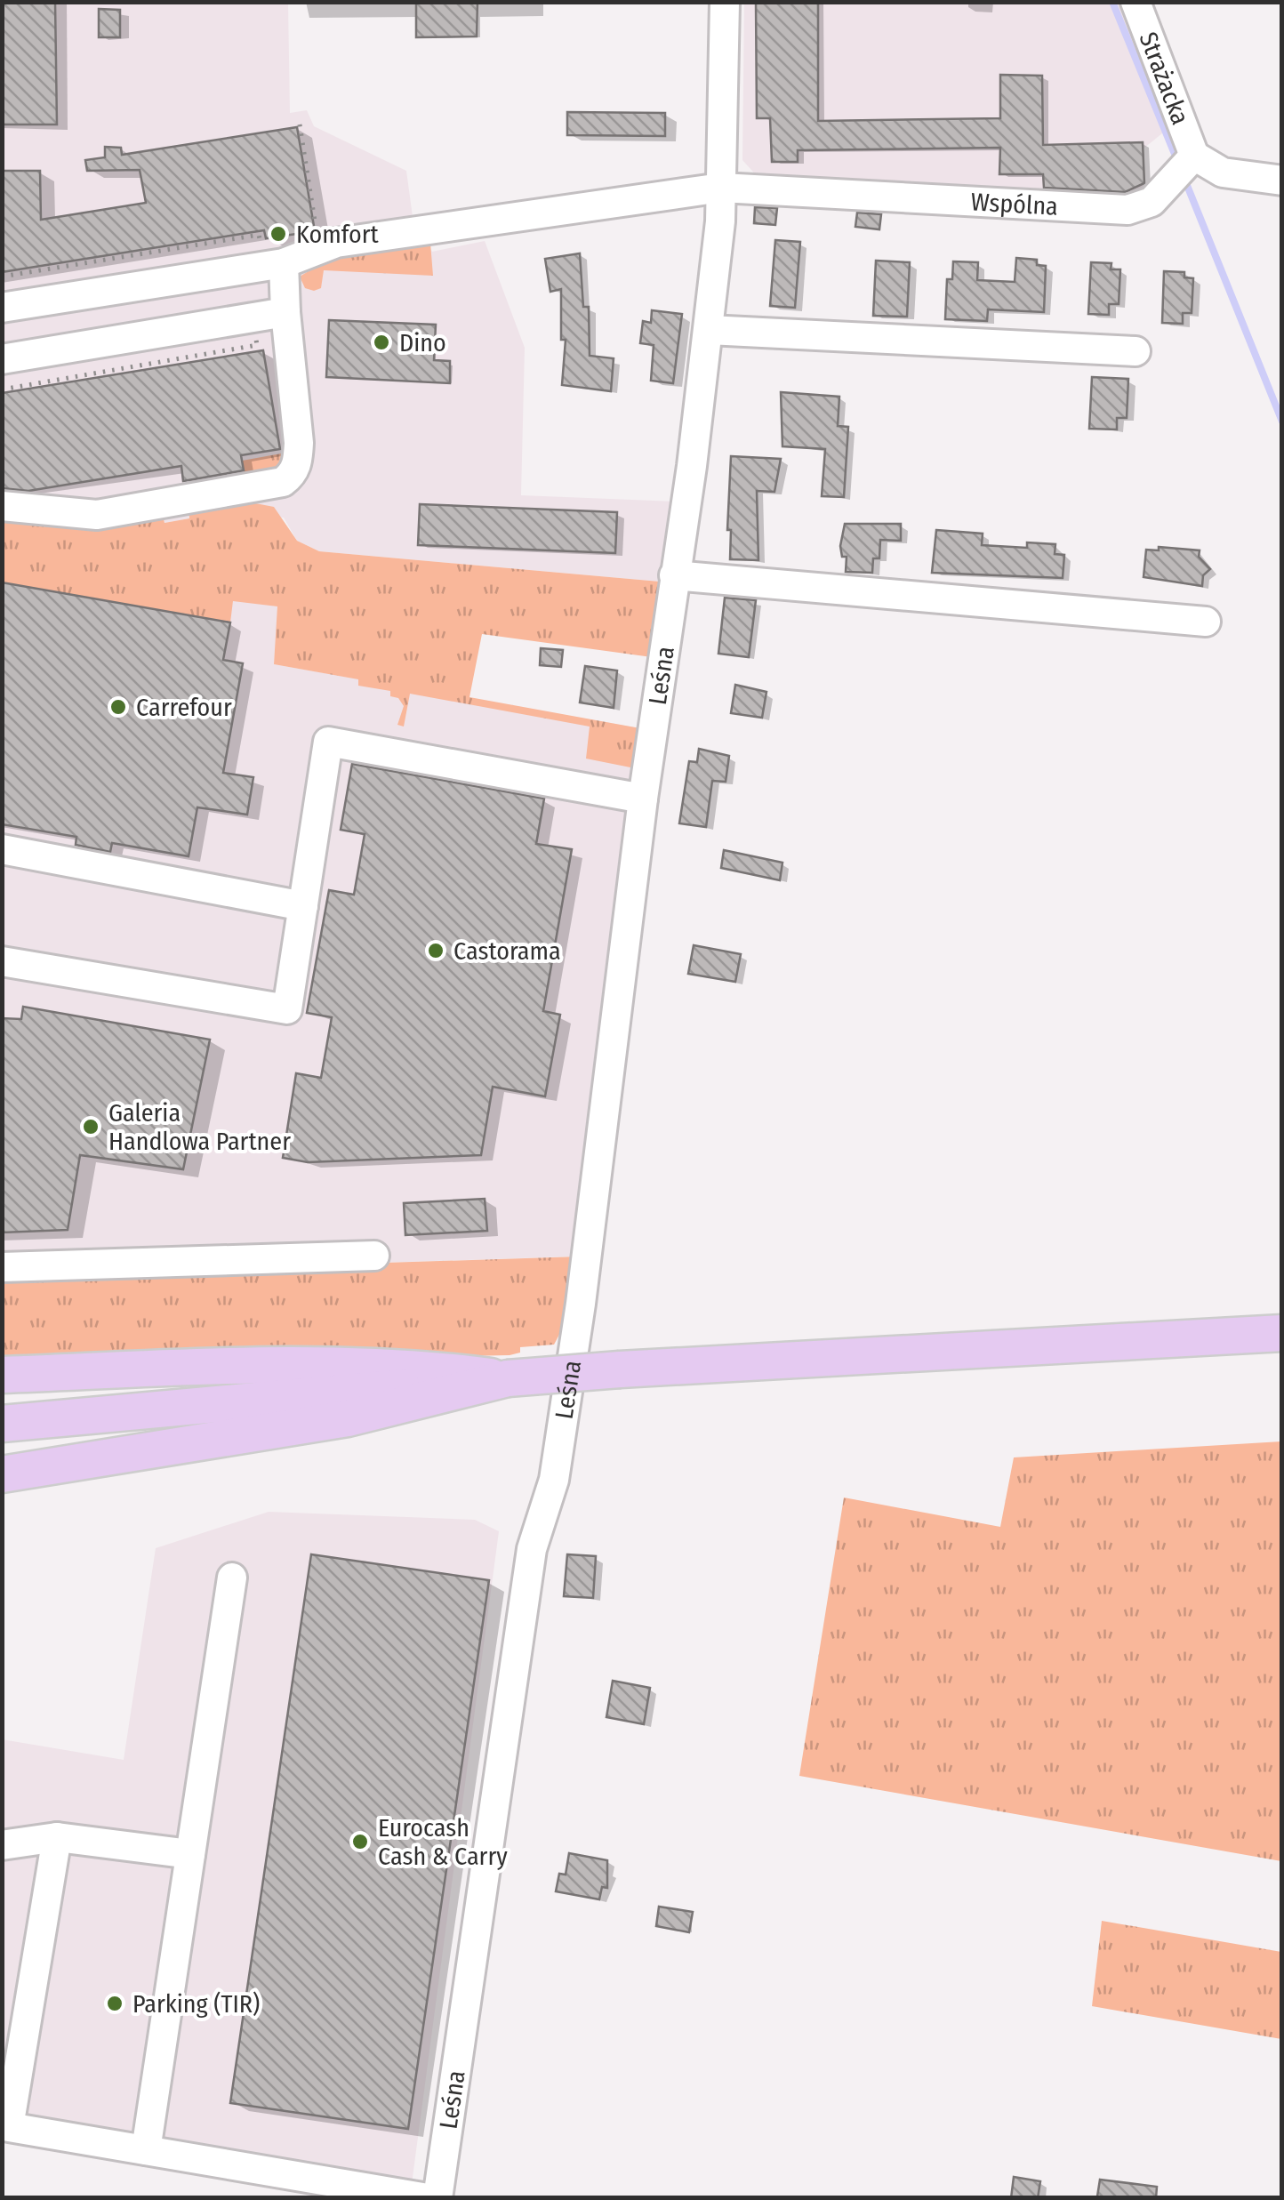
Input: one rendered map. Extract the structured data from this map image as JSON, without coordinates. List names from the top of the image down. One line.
{"streets":{"street":["Strażacka","Wspólna","Leśna"]},"crossings":[["Strażacka","Wspólna"],["Wspólna","Leśna"]],"places":["Komfort","Dino","Carrefour","Castorama","Galeria Handlowa Partner","Eurocash Cash & Carry","Parking (TIR)"]}
